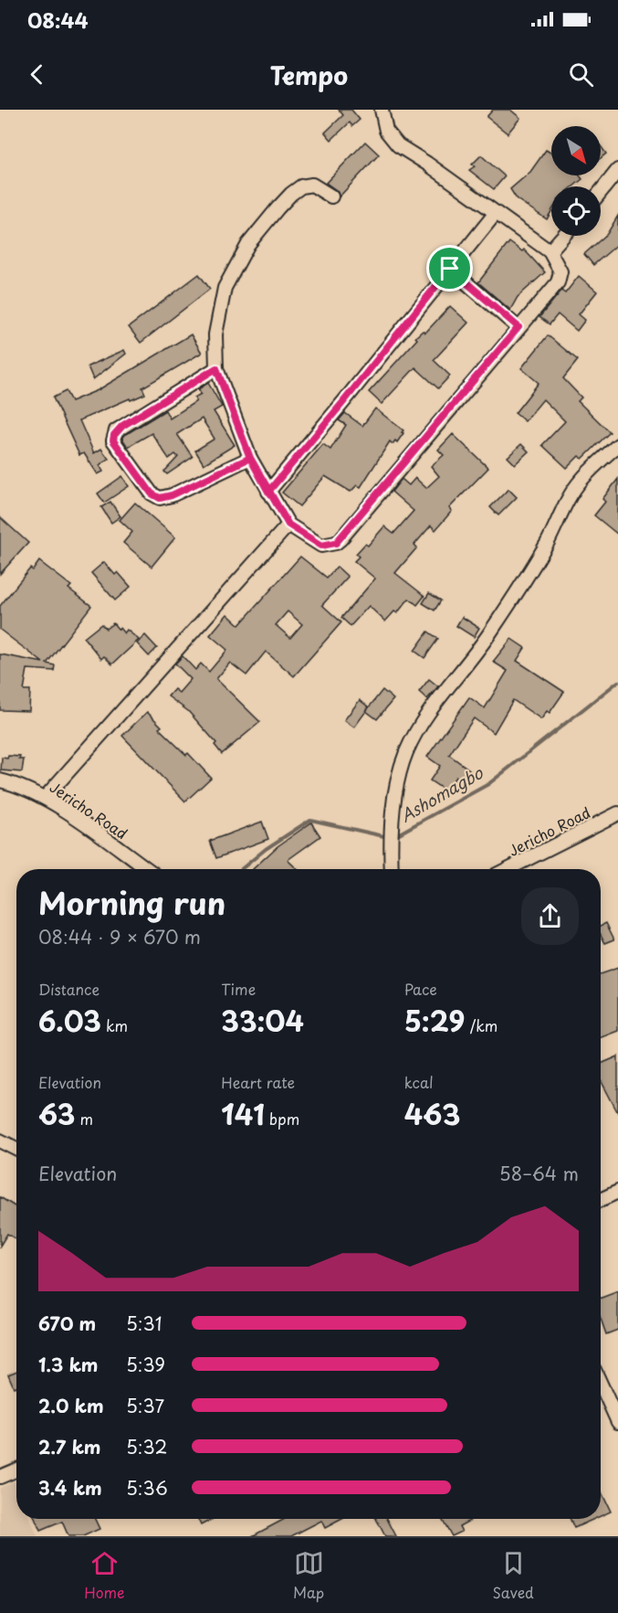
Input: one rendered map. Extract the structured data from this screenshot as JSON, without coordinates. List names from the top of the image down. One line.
{"streets":{"street":["Jericho Road"]},"water":["Ashomagbo"],"north":"bottom right","page":{"status":"08:44","header":"Tempo","heading":["Morning run","08:44 · 9 × 670 m"],"stats":[["Distance","6.03 km"],["Time","33:04"],["Pace","5:29 /km"],["Elevation","63 m"],["Heart rate","141 bpm"],["kcal","463"]],"chart":["Elevation","58–64 m"],"list":[{"name":"670 m","note":"5:31"},{"name":"1.3 km","note":"5:39"},{"name":"2.0 km","note":"5:37"},{"name":"2.7 km","note":"5:32"},{"name":"3.4 km","note":"5:36"}],"tabs":["Home","Map","Saved"]}}
